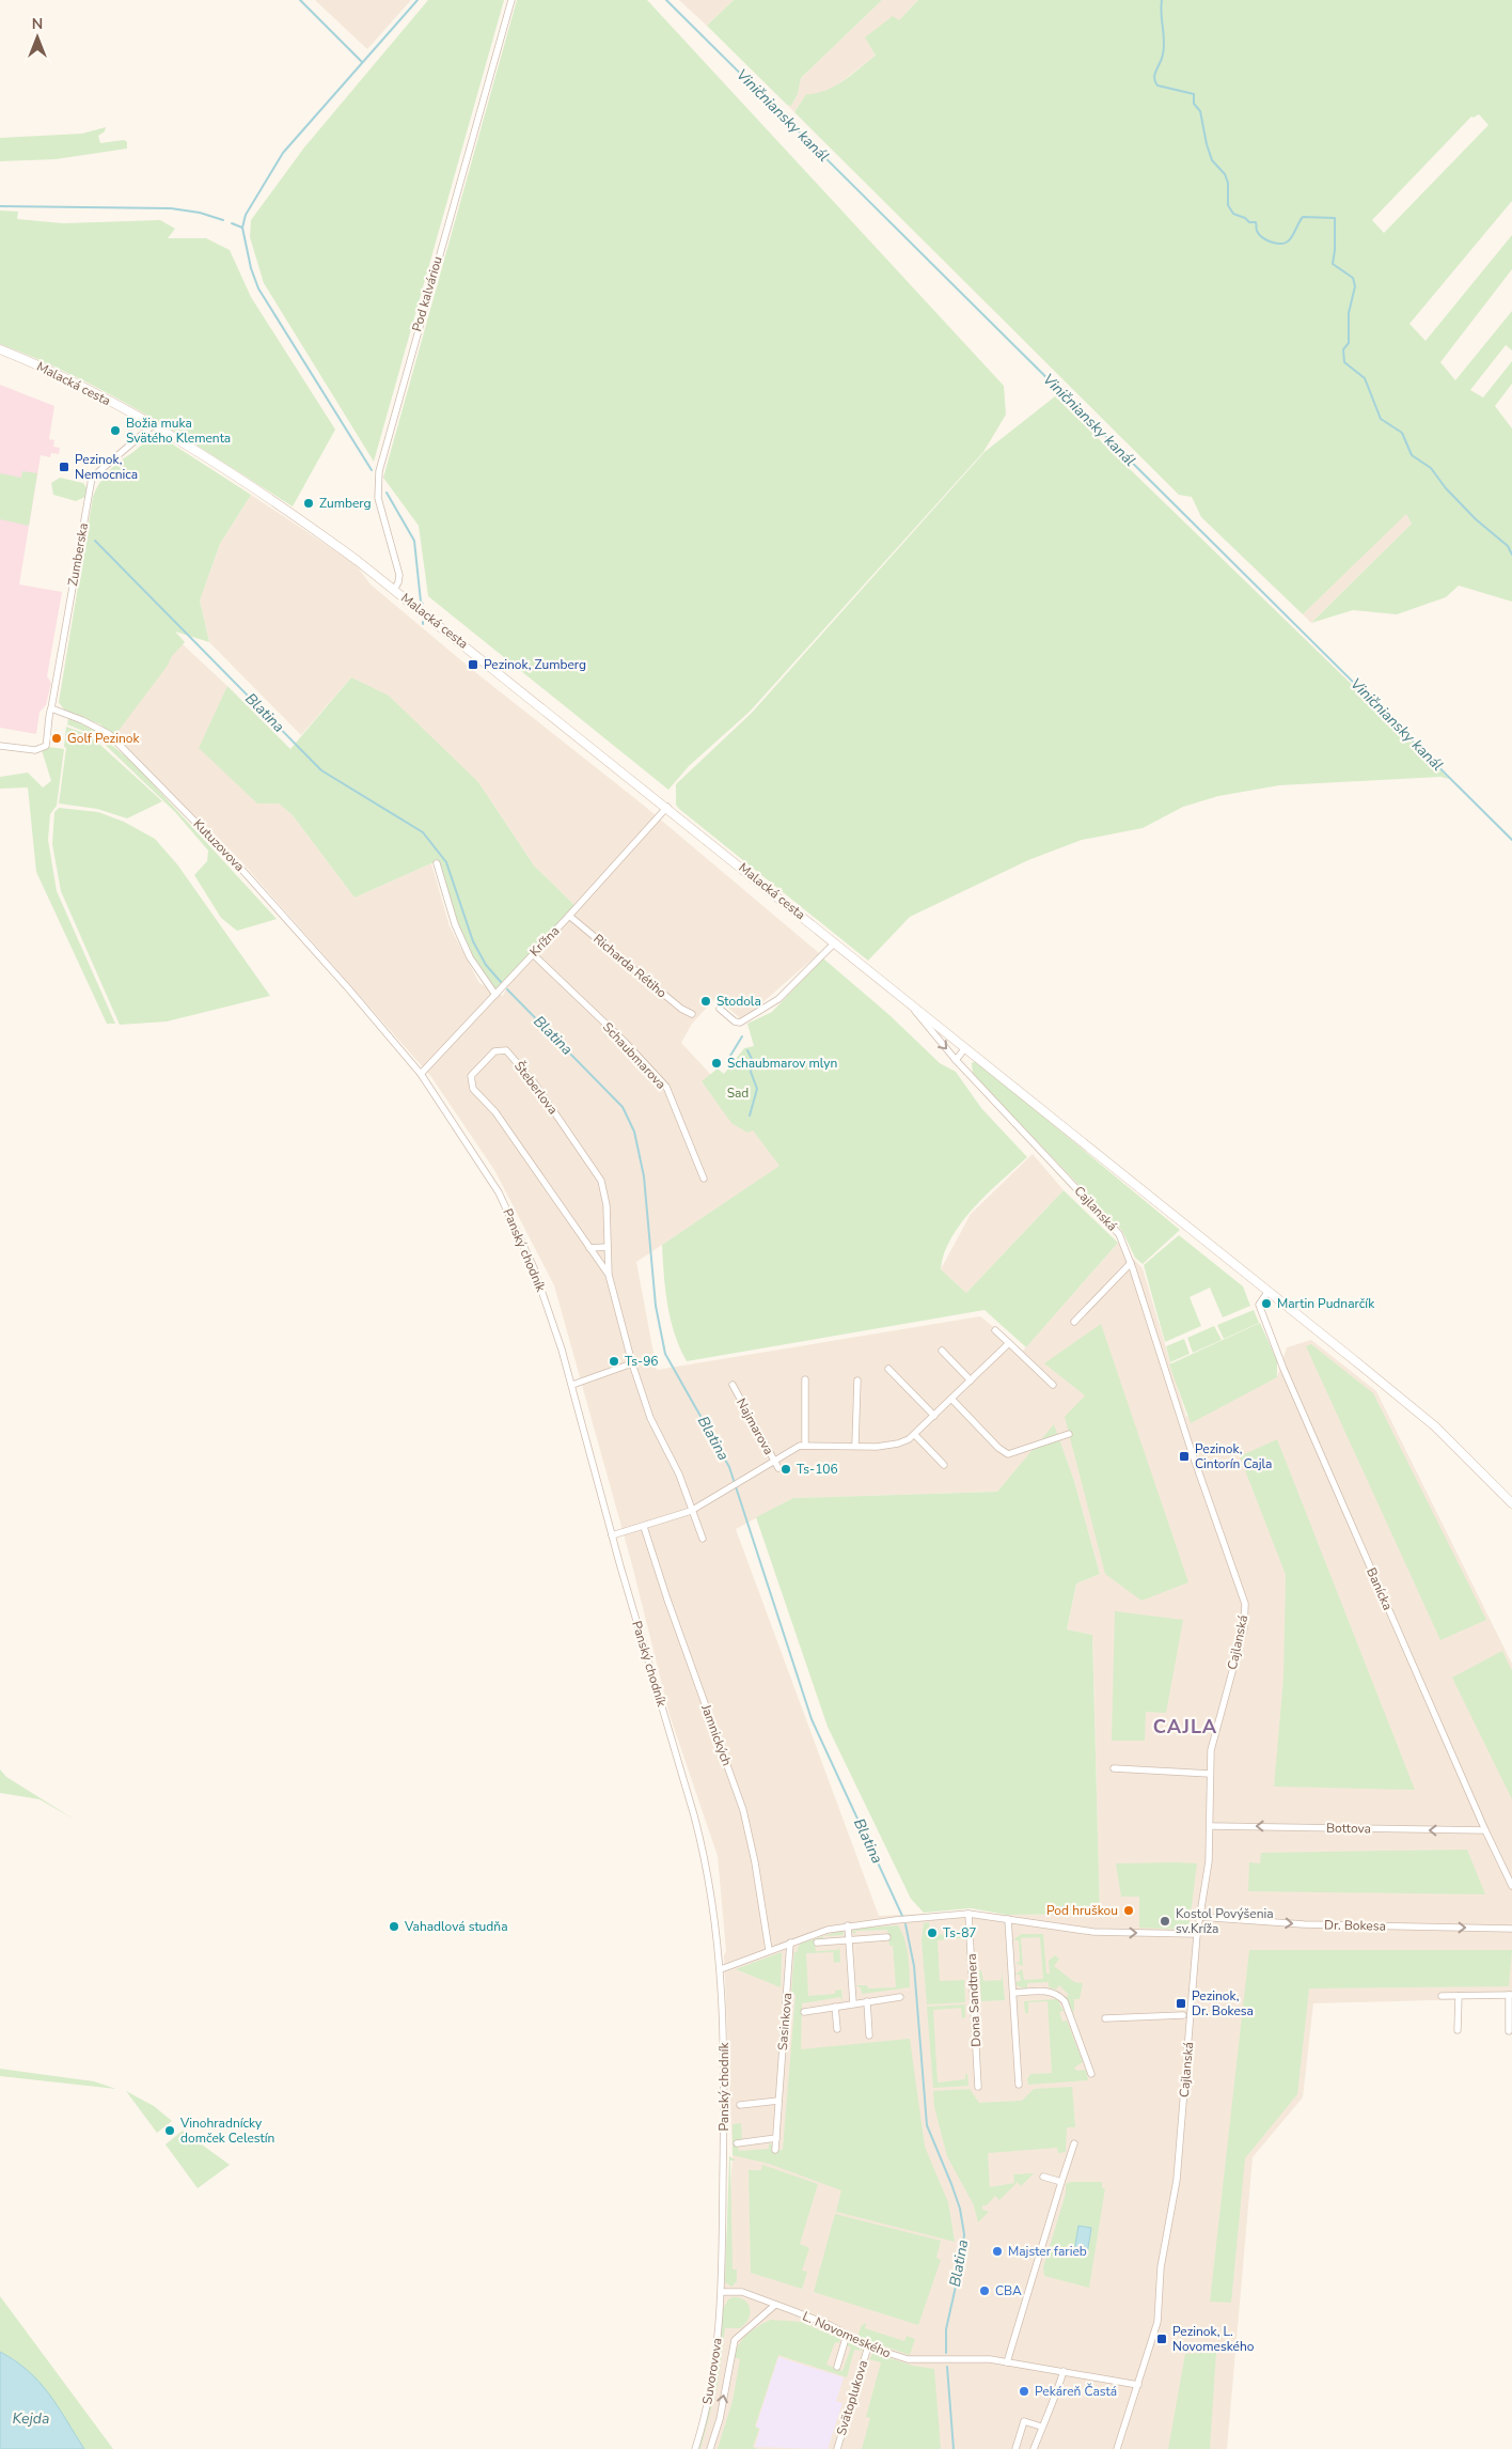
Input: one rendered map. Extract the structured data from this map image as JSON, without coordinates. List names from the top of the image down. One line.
{"streets":{"main road":["Malacká cesta"],"street":["Pod kalváriou","Zumberska","Kutuzovova","Krížna","Richarda Rétiho","Schaubmarova","Šteberlova","Cajlanská","Panský chodník","Najmarova","Banícka","Jamnických","Bottova","Dr. Bokesa","Dona Sandtnera","Sasinkova","L. Novomeského","Suvorovova","Svätoplukova"]},"crossings":[["Pod kalváriou","Malacká cesta"],["Malacká cesta","Zumberska"],["Malacká cesta","Krížna"],["Zumberska","Kutuzovova"],["Kutuzovova","Krížna"],["Kutuzovova","Panský chodník"],["Krížna","Richarda Rétiho"],["Krížna","Schaubmarova"],["Krížna","Panský chodník"],["Cajlanská","Bottova"],["Cajlanská","Dr. Bokesa"],["Cajlanská","L. Novomeského"],["Panský chodník","L. Novomeského"],["Panský chodník","Suvorovova"],["Banícka","Bottova"],["L. Novomeského","Suvorovova"],["L. Novomeského","Svätoplukova"]],"one_way":["Bottova","Dr. Bokesa"],"districts":["CAJLA"],"water":["Viničniansky kanál","Blatina","Kejda"],"parks":["Sad"],"places":{"other":["Božia muka Svätého Klementa","Zumberg","Golf Pezinok","Stodola","Schaubmarov mlyn","Martin Pudnarčík","Ts-96","Ts-106","Pod hruškou","Kostol Povýšenia sv.Kríža","Vahadlová studňa","Ts-87","Vinohradnícky domček Celestín","Majster farieb","CBA","Pekáreň Častá"],"transit":["Pezinok, Nemocnica","Pezinok, Zumberg","Pezinok, Cintorín Cajla","Pezinok, Dr. Bokesa","Pezinok, L. Novomeského"]},"north":"top"}
